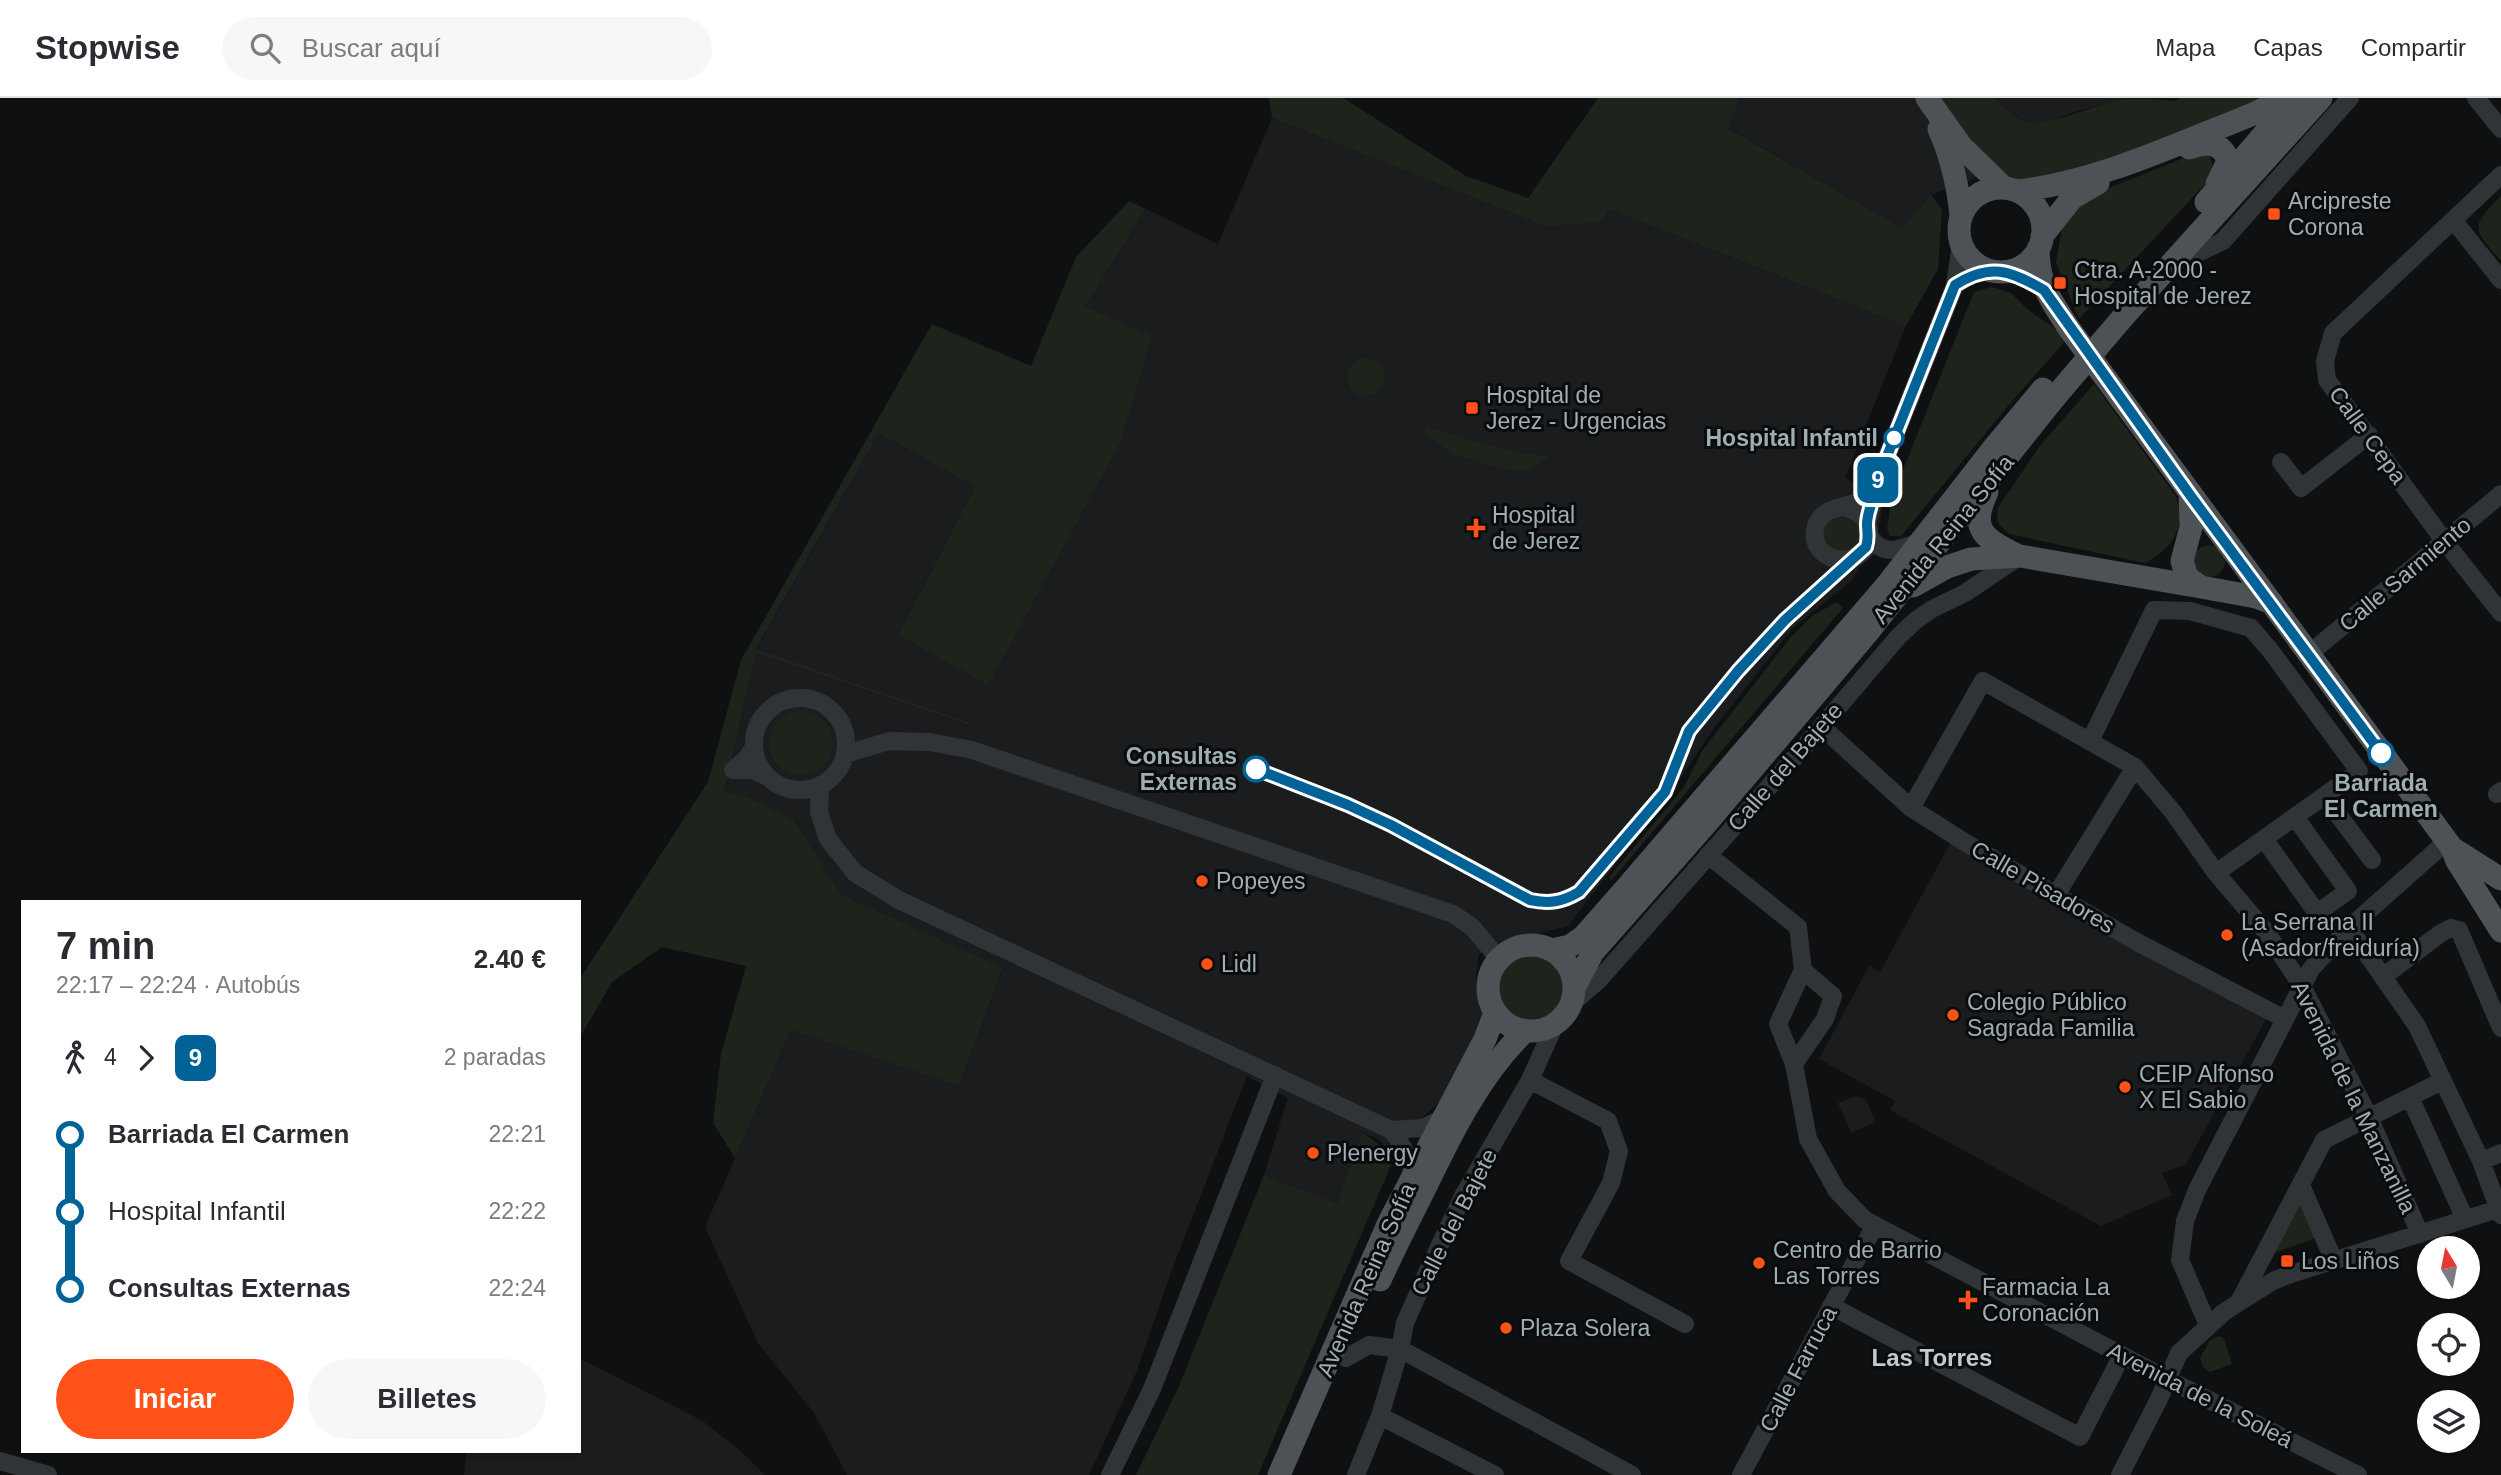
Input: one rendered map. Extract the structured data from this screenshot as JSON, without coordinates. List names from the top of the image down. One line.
{"streets":{"main road":["Avenida Reina Sofía"],"street":["Calle Cepa","Calle Sarmiento","Calle del Bajete","Calle Pisadores","Avenida de la Manzanilla","Calle Farruca","Avenida de la Soleá"]},"crossings":[["Calle Cepa","Calle Sarmiento"],["Avenida Reina Sofía","Calle del Bajete"],["Calle del Bajete","Calle Pisadores"],["Calle Pisadores","Avenida de la Manzanilla"],["Calle Farruca","Avenida de la Soleá"]],"districts":["Las Torres"],"places":{"transit":["Arcipreste Corona","Ctra. A-2000 - Hospital de Jerez","Hospital de Jerez - Urgencias","Los Liños"],"other":["Hospital Infantil","Barriada El Carmen","Consultas Externas","Popeyes","La Serrana II (Asador/freiduría)","Lidl","Colegio Público Sagrada Familia","CEIP Alfonso X El Sabio","Plenergy","Centro de Barrio Las Torres","Plaza Solera"],"health":["Hospital de Jerez","Farmacia La Coronación"]},"lines":["bus line 9"],"north":"top","page":{"header":"Stopwise","search":"Buscar aquí","nav":["Mapa","Capas","Compartir"],"on_map":"9","heading":["7 min","22:17 – 22:24 · Autobús","2.40 €"],"legs":["4","9","2 paradas"],"list":[{"name":"Barriada El Carmen","value":"22:21"},{"name":"Hospital Infantil","value":"22:22"},{"name":"Consultas Externas","value":"22:24"}],"buttons":["Iniciar","Billetes"]}}
